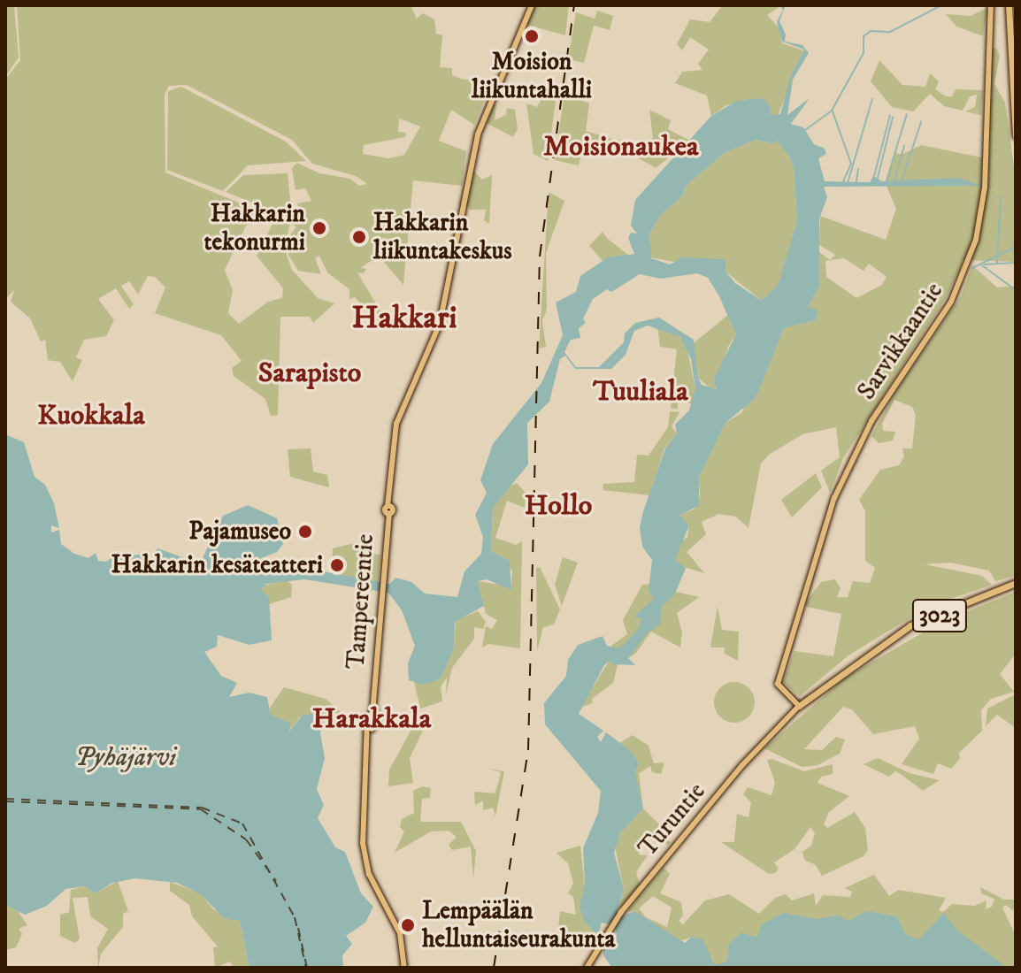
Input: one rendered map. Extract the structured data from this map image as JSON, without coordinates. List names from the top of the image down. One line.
{"streets":{"highway":["3023"],"main road":["Sarvikkaantie","Tampereentie","Turuntie"]},"crossings":[["Sarvikkaantie","3023"],["Sarvikkaantie","Turuntie"],["3023","Turuntie"]],"districts":["Moisionaukea","Hakkari","Sarapisto","Tuuliala","Kuokkala","Hollo","Harakkala"],"water":["Pyhäjärvi"],"places":["Moision liikuntahalli","Hakkarin tekonurmi","Hakkarin liikuntakeskus","Pajamuseo","Hakkarin kesäteatteri","Lempäälän helluntaiseurakunta"]}
